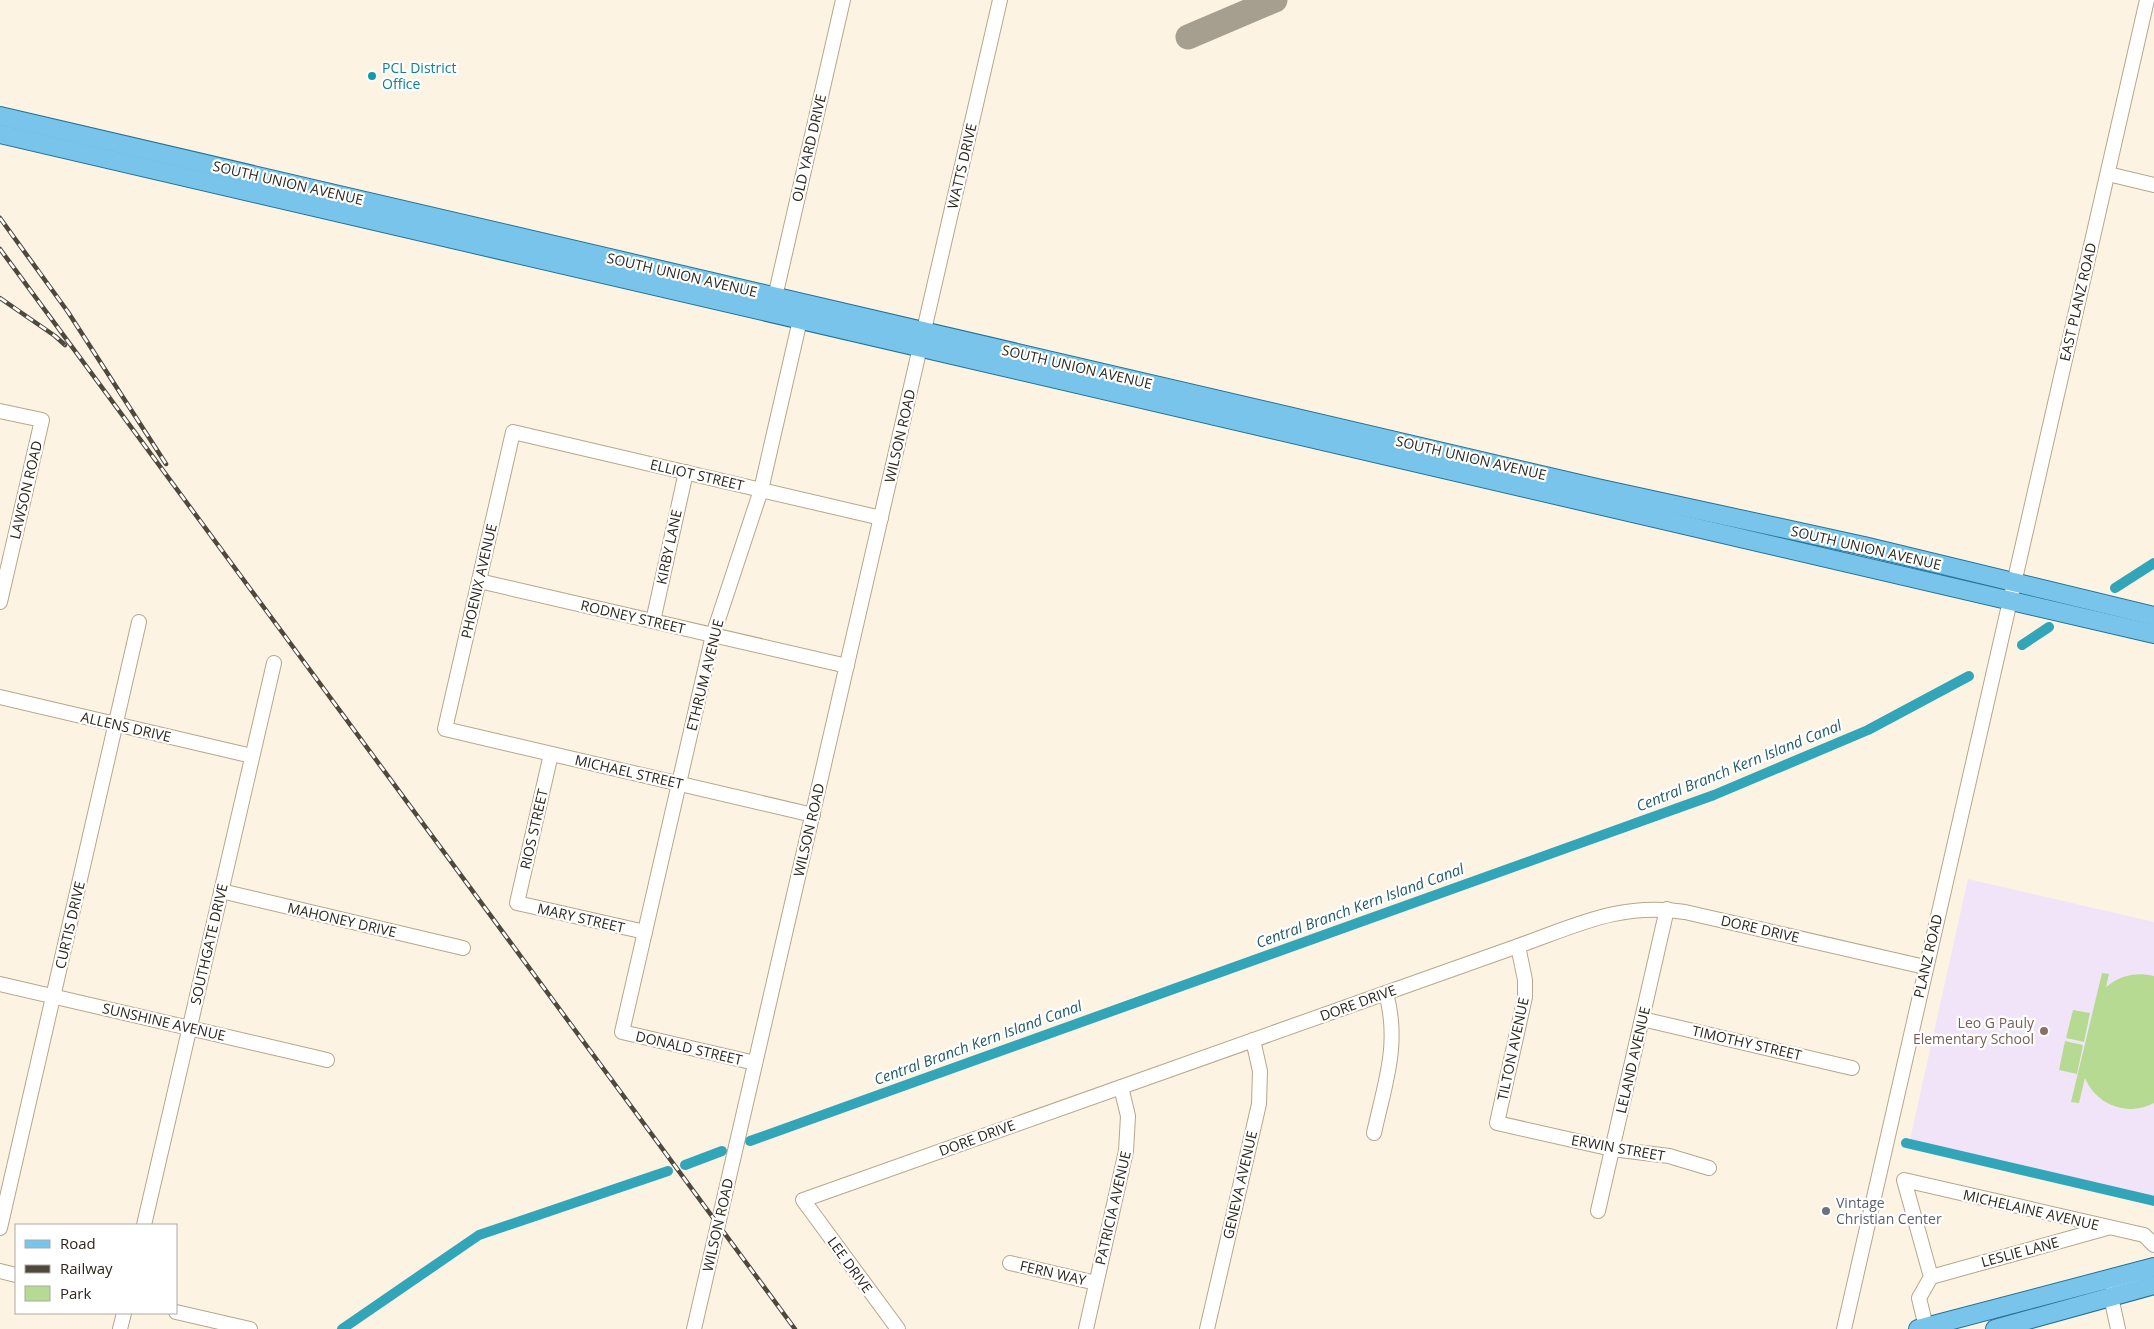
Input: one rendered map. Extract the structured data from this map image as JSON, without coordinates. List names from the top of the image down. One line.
{"streets":{"main road":["SOUTH UNION AVENUE"],"street":["OLD YARD DRIVE","WATTS DRIVE","EAST PLANZ ROAD","WILSON ROAD","ELLIOT STREET","LAWSON ROAD","KIRBY LANE","PHOENIX AVENUE","RODNEY STREET","ETHRUM AVENUE","ALLENS DRIVE","MICHAEL STREET","RIOS STREET","MARY STREET","MAHONEY DRIVE","CURTIS DRIVE","DORE DRIVE","SOUTHGATE DRIVE","PLANZ ROAD","SUNSHINE AVENUE","TIMOTHY STREET","DONALD STREET","TILTON AVENUE","LELAND AVENUE","ERWIN STREET","GENEVA AVENUE","PATRICIA AVENUE","MICHELAINE AVENUE","LESLIE LANE","LEE DRIVE","FERN WAY"]},"crossings":[["OLD YARD DRIVE","SOUTH UNION AVENUE"],["WATTS DRIVE","SOUTH UNION AVENUE"],["WATTS DRIVE","WILSON ROAD"],["SOUTH UNION AVENUE","EAST PLANZ ROAD"],["SOUTH UNION AVENUE","WILSON ROAD"],["SOUTH UNION AVENUE","ETHRUM AVENUE"],["SOUTH UNION AVENUE","PLANZ ROAD"],["EAST PLANZ ROAD","PLANZ ROAD"],["WILSON ROAD","ELLIOT STREET"],["WILSON ROAD","RODNEY STREET"],["WILSON ROAD","MICHAEL STREET"],["WILSON ROAD","DONALD STREET"],["ELLIOT STREET","KIRBY LANE"],["ELLIOT STREET","PHOENIX AVENUE"],["ELLIOT STREET","ETHRUM AVENUE"],["KIRBY LANE","RODNEY STREET"],["PHOENIX AVENUE","RODNEY STREET"],["PHOENIX AVENUE","MICHAEL STREET"],["RODNEY STREET","ETHRUM AVENUE"],["ETHRUM AVENUE","MICHAEL STREET"],["ETHRUM AVENUE","MARY STREET"],["ETHRUM AVENUE","DONALD STREET"],["ALLENS DRIVE","CURTIS DRIVE"],["ALLENS DRIVE","SOUTHGATE DRIVE"],["MICHAEL STREET","RIOS STREET"],["RIOS STREET","MARY STREET"],["MAHONEY DRIVE","SOUTHGATE DRIVE"],["CURTIS DRIVE","SUNSHINE AVENUE"],["DORE DRIVE","PLANZ ROAD"],["DORE DRIVE","TILTON AVENUE"],["DORE DRIVE","LELAND AVENUE"],["DORE DRIVE","GENEVA AVENUE"],["DORE DRIVE","PATRICIA AVENUE"],["DORE DRIVE","LEE DRIVE"],["SOUTHGATE DRIVE","SUNSHINE AVENUE"],["TIMOTHY STREET","LELAND AVENUE"],["TILTON AVENUE","ERWIN STREET"],["LELAND AVENUE","ERWIN STREET"],["PATRICIA AVENUE","FERN WAY"],["MICHELAINE AVENUE","LESLIE LANE"]],"water":["Central Branch Kern Island Canal"],"places":["PCL District Office","Leo G Pauly Elementary School","Vintage Christian Center"],"legend":["Road","Railway","Park"]}
